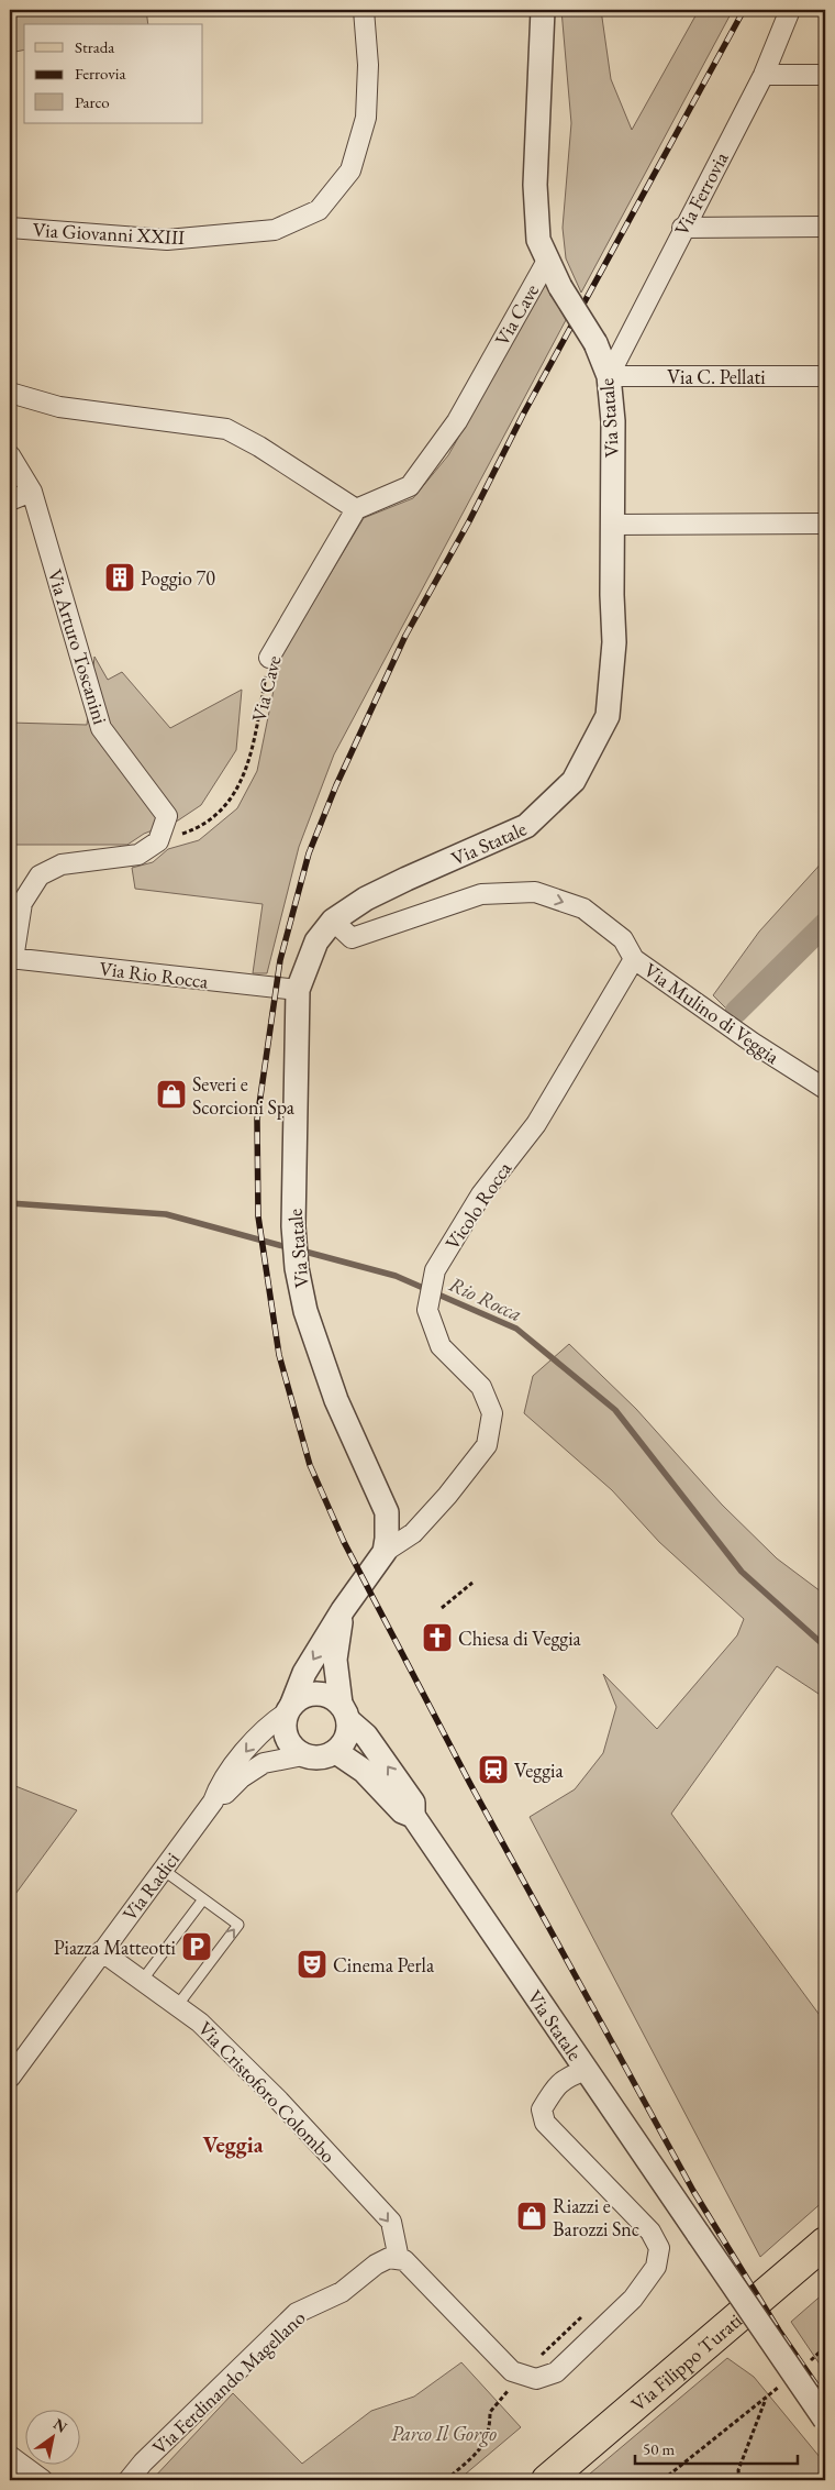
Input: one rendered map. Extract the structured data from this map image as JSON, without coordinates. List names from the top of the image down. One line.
{"streets":{"main road":["Via Filippo Turati"],"street":["Via Ferrovia","Via Giovanni XXIII","Via Cave","Via C. Pellati","Via Statale","Via Arturo Toscanini","Via Rio Rocca","Via Mulino di Veggia","Vicolo Rocca","Via Radici","Via Cristoforo Colombo","Via Ferdinando Magellano"]},"crossings":[["Via Ferrovia","Via C. Pellati"],["Via Ferrovia","Via Statale"],["Via Cave","Via Statale"],["Via Cave","Via Arturo Toscanini"],["Via C. Pellati","Via Statale"],["Via Statale","Via Rio Rocca"],["Via Statale","Via Mulino di Veggia"],["Via Statale","Vicolo Rocca"],["Via Mulino di Veggia","Vicolo Rocca"],["Via Radici","Via Cristoforo Colombo"],["Via Cristoforo Colombo","Via Ferdinando Magellano"]],"one_way":["Via Mulino di Veggia","Via Cristoforo Colombo"],"districts":["Veggia"],"water":["Rio Rocca"],"parks":["Parco Il Gorgo"],"places":{"building":["Poggio 70"],"shop":["Severi e Scorcioni Spa","Riazzi e Barozzi Snc"],"church":["Chiesa di Veggia"],"station":["Veggia"],"parking":["Piazza Matteotti"],"theatre":["Cinema Perla"]},"legend":["Strada","Ferrovia","Parco"],"scale_bar":"50 m","north":"top right"}
